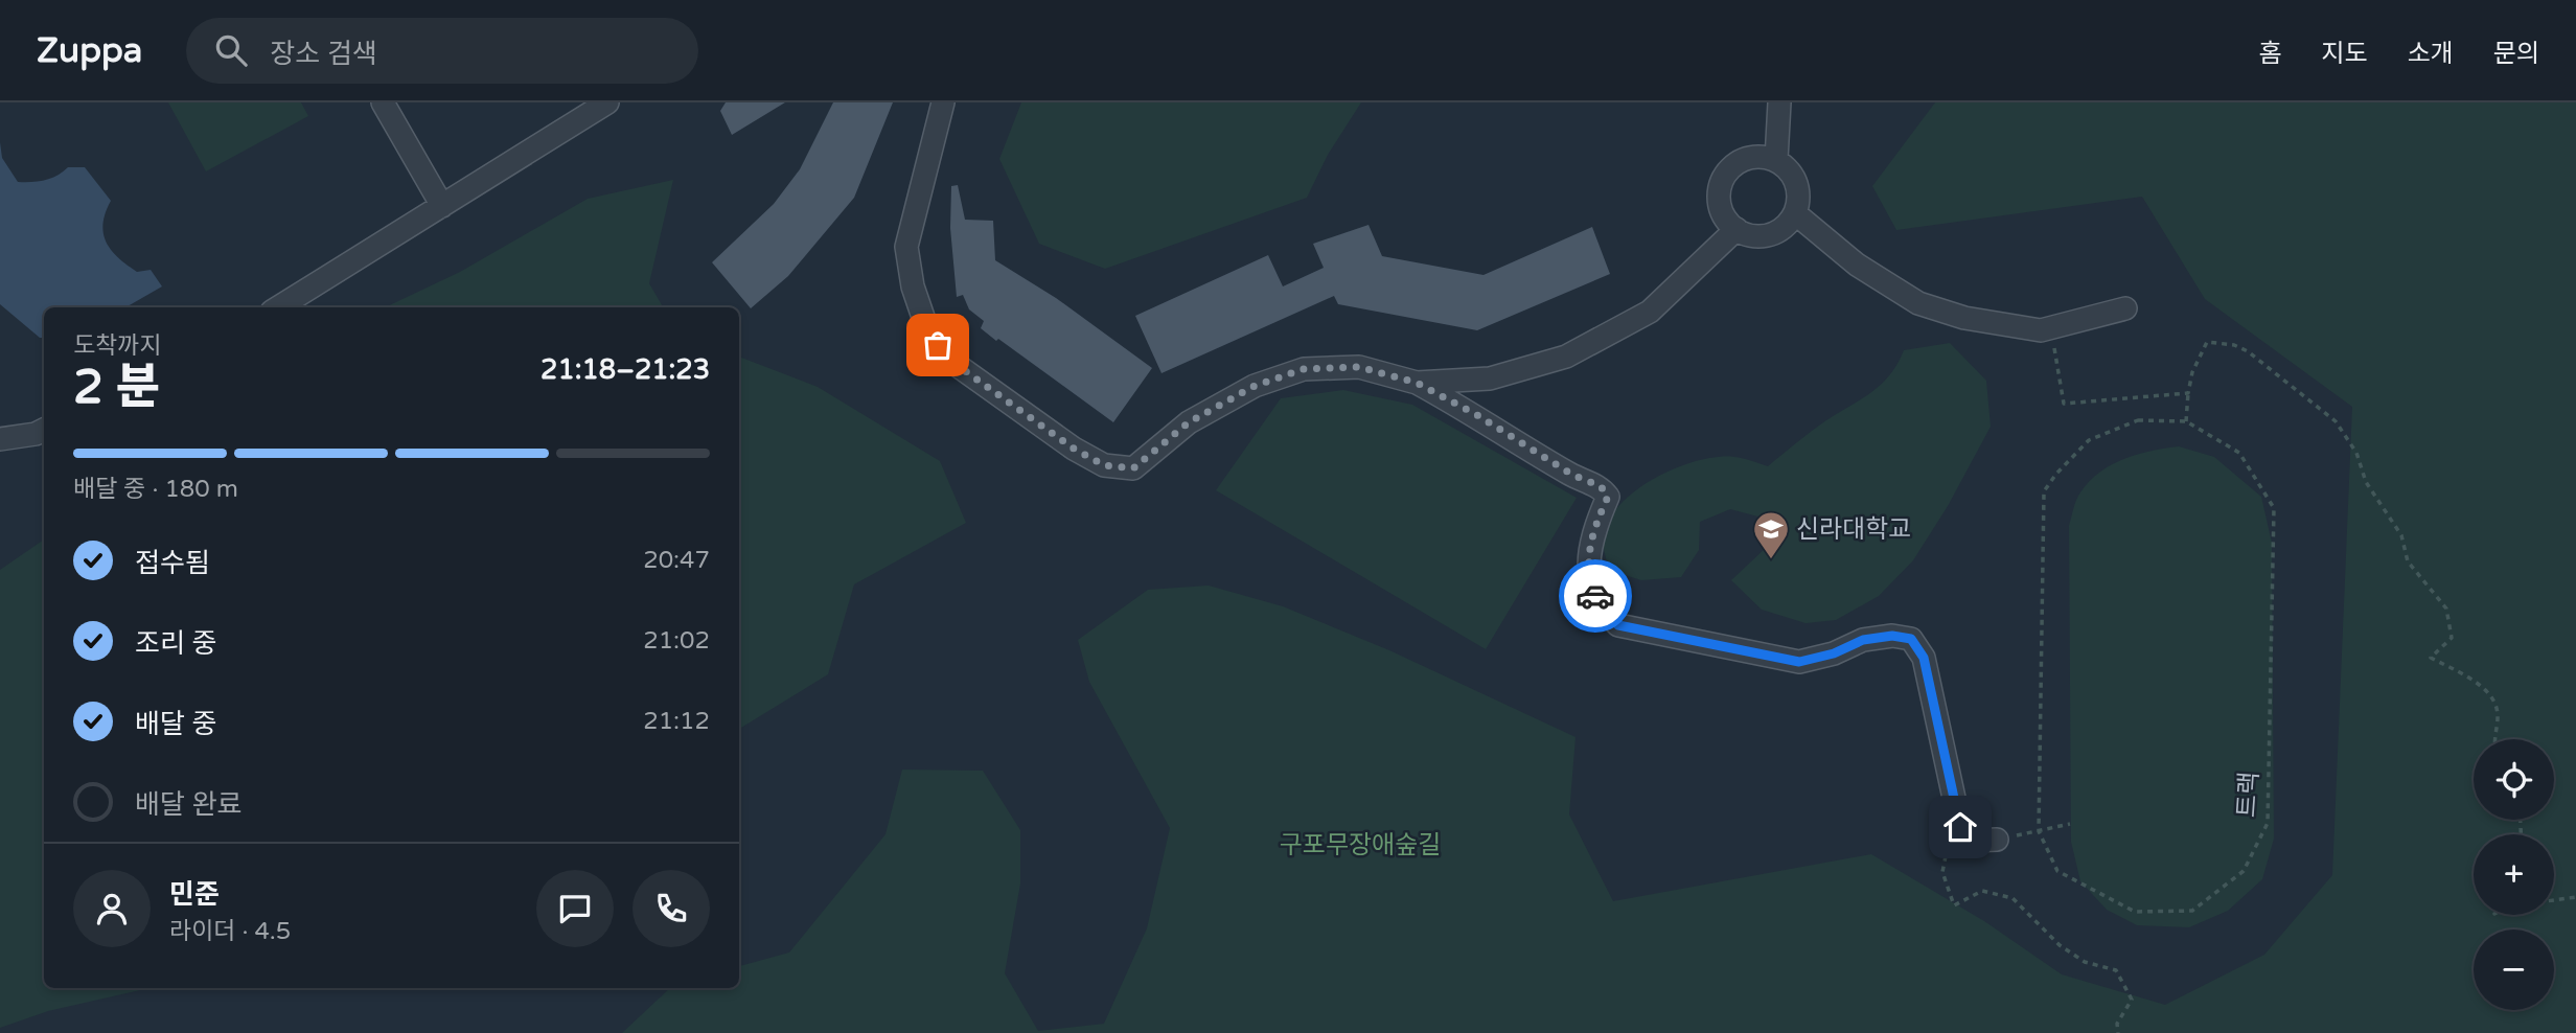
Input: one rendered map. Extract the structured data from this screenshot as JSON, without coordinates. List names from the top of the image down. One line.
{"streets":{"path":["트랙"]},"parks":["구포무장애숲길"],"places":{"school or university":["신라대학교"]},"page":{"header":"Zuppa","search":"장소 검색","nav":["홈","지도","소개","문의"],"heading":["2 분","도착까지","21:18–21:23"],"panel":["민준","라이더 · 4.5"],"bar":"배달 중 · 180 m","list":[["접수됨","20:47"],["조리 중","21:02"],["배달 중","21:12"],"배달 완료"],"map_buttons":["+","−"]}}
